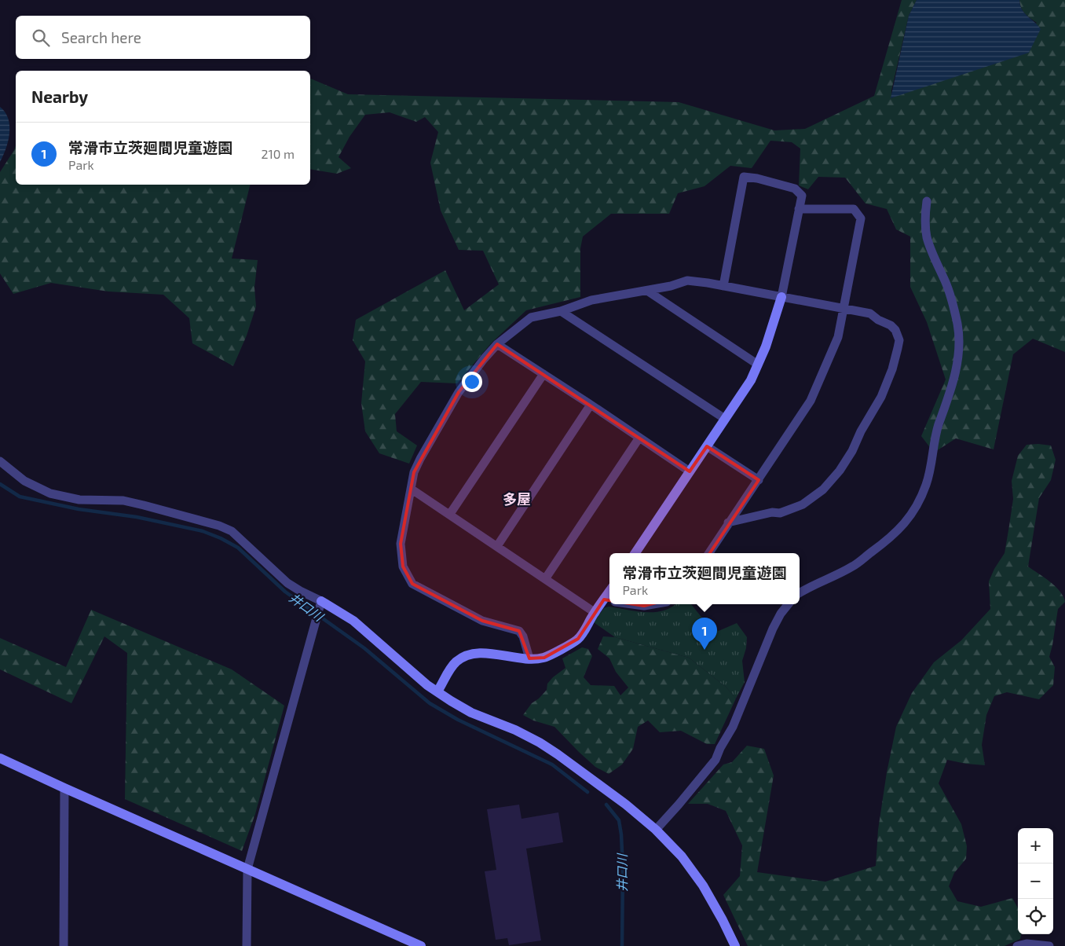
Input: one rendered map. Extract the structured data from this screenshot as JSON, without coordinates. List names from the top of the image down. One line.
{"districts":["多屋"],"water":["井口川"],"page":{"search":"Search here","heading":"Nearby","list":[{"mark":"1","name":"常滑市立茨廻間児童遊園","note":"Park","value":"210 m"}],"popup":["常滑市立茨廻間児童遊園","Park"],"pins":"1","map_buttons":["+","−"]}}
